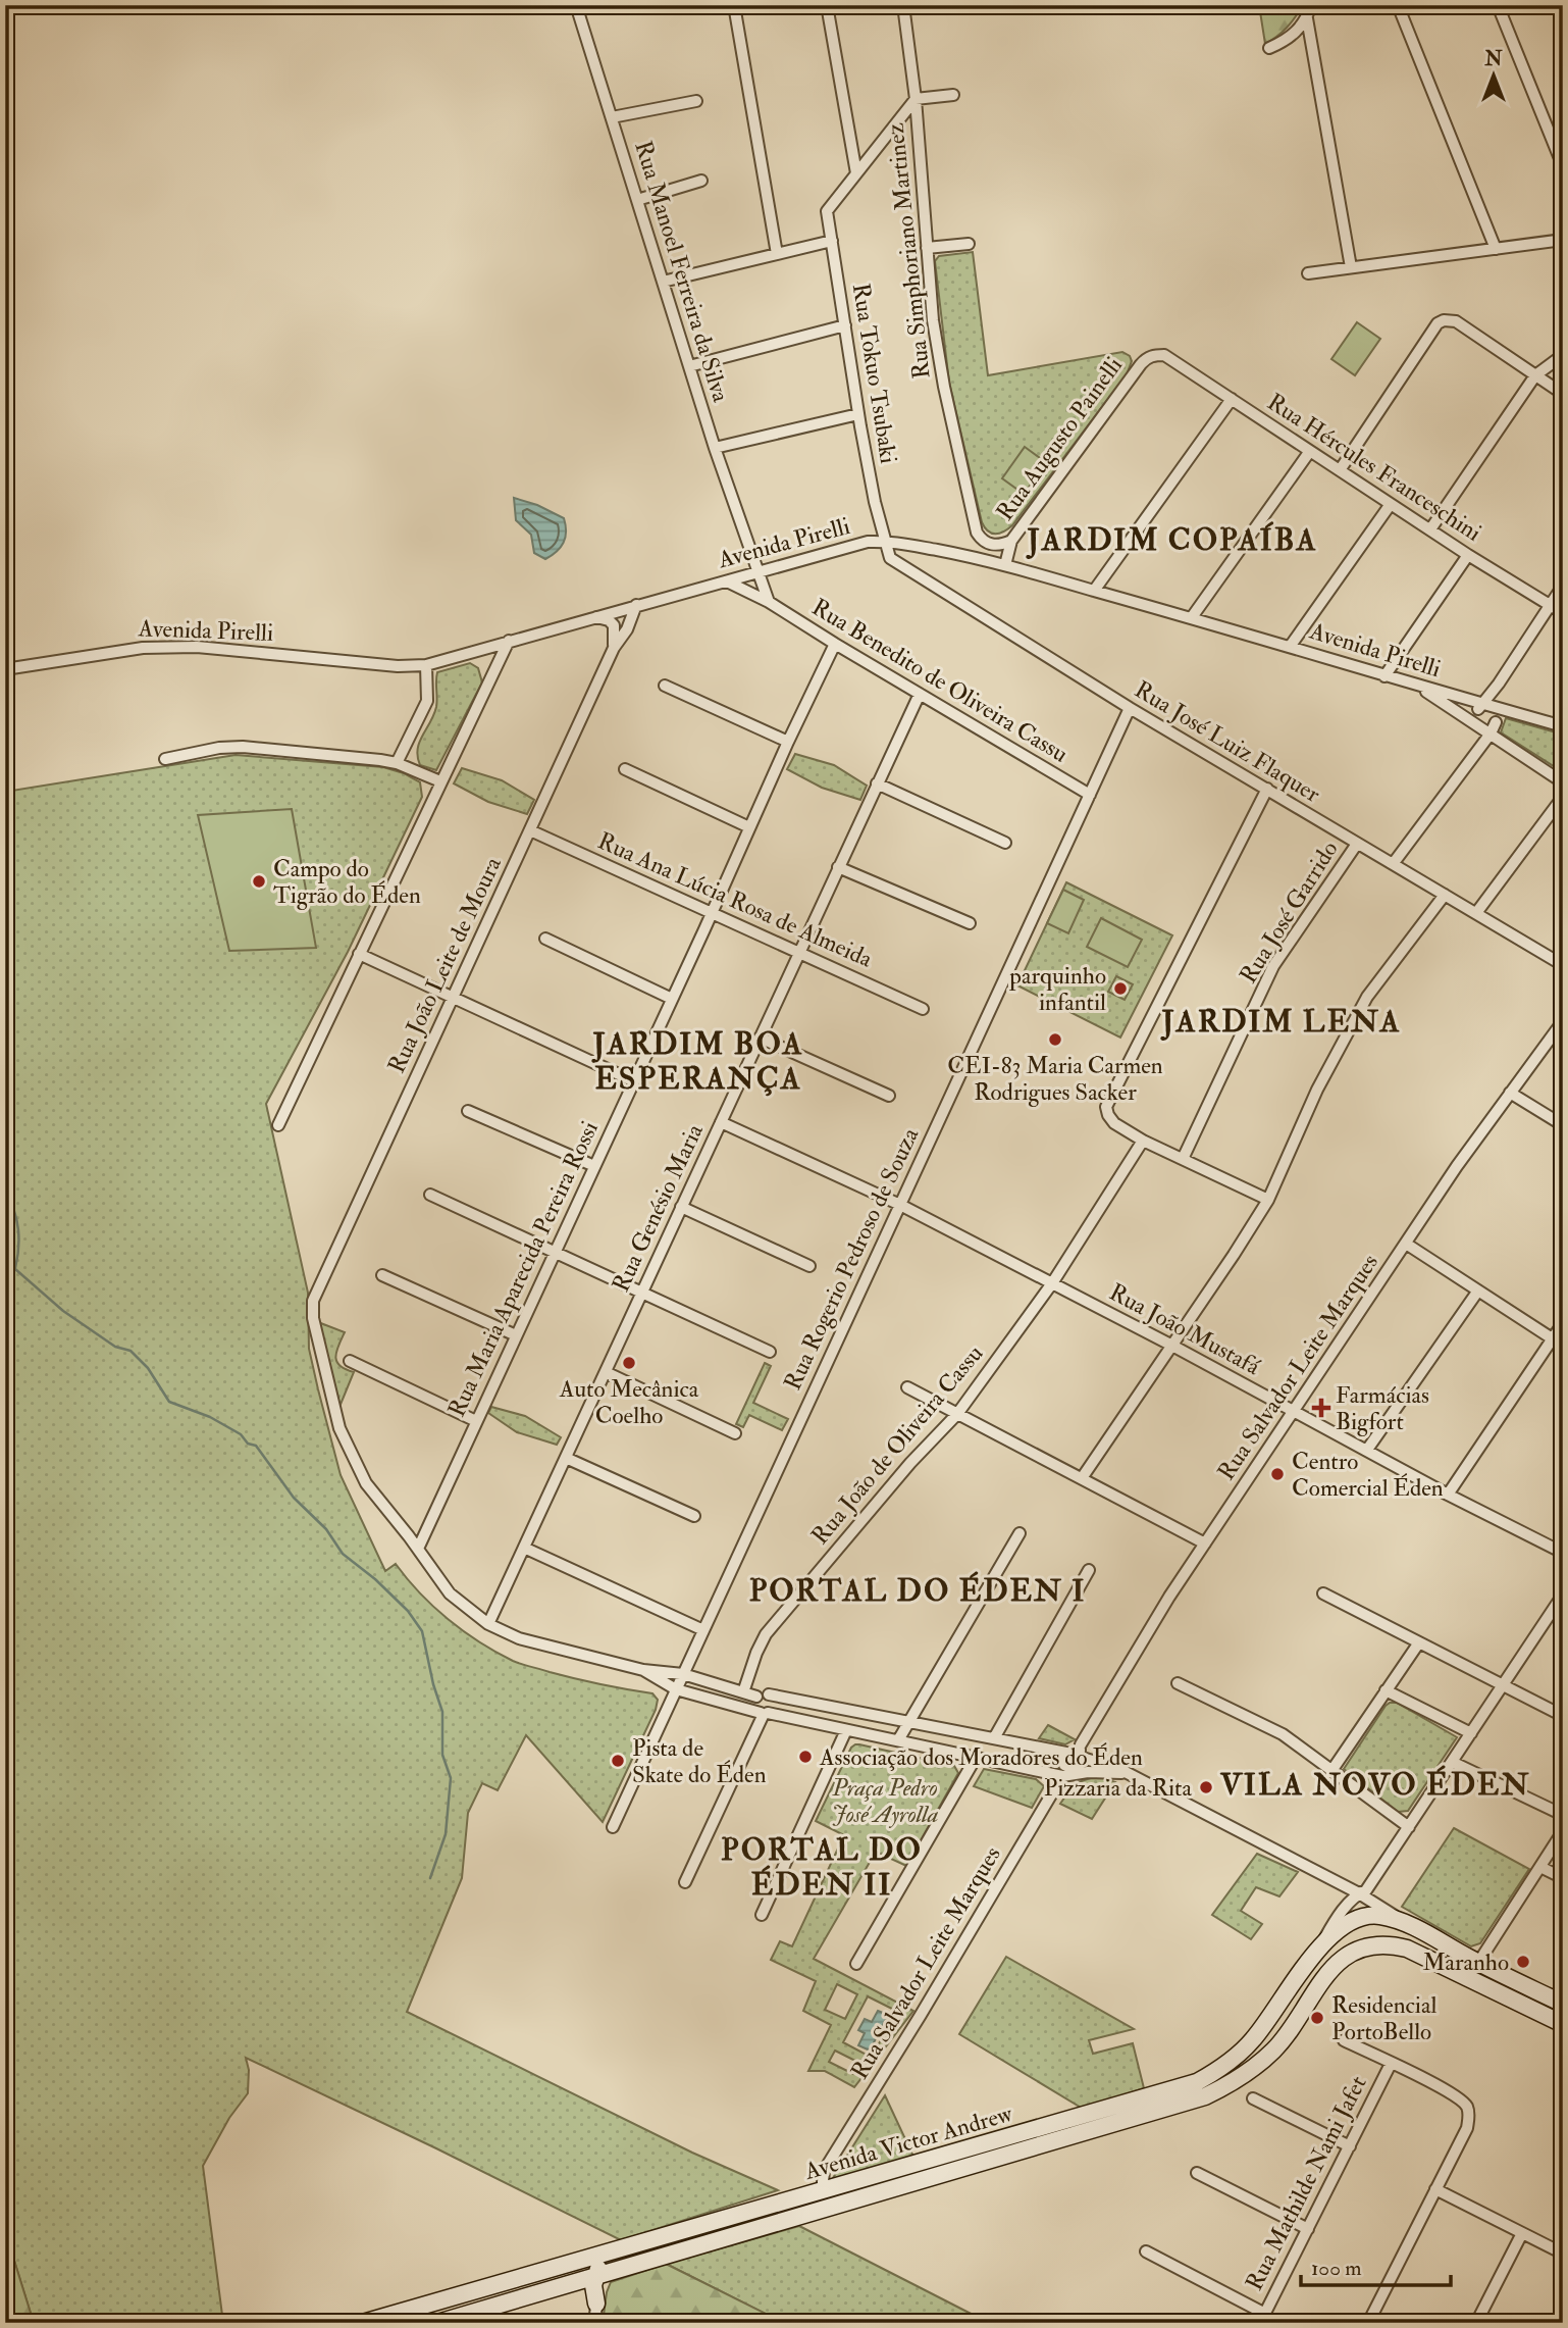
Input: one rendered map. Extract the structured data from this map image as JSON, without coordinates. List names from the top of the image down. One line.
{"streets":{"main road":["Avenida Victor Andrew"],"street":["Rua Simphoriano Martinez","Rua Manoel Ferreira da Silva","Rua Tokuo Tsubaki","Rua Augusto Painelli","Rua Hércules Franceschini","Avenida Pirelli","Rua Benedito de Oliveira Cassu","Rua José Luiz Flaquer","Rua Ana Lúcia Rosa de Almeida","Rua José Garrido","Rua João Leite de Moura","Rua Genésio Maria","Rua Rogerio Pedroso de Souza","Rua Maria Aparecida Pereira Rossi","Rua João Mustafá","Rua Salvador Leite Marques","Rua João de Oliveira Cassu","Rua Mathilde Nami Jafet"]},"crossings":[["Rua Simphoriano Martinez","Avenida Pirelli"],["Rua Manoel Ferreira da Silva","Avenida Pirelli"],["Rua Tokuo Tsubaki","Avenida Pirelli"],["Rua Tokuo Tsubaki","Rua José Luiz Flaquer"],["Rua Augusto Painelli","Rua Hércules Franceschini"],["Rua Augusto Painelli","Avenida Pirelli"],["Avenida Pirelli","Rua Benedito de Oliveira Cassu"],["Avenida Pirelli","Rua José Luiz Flaquer"],["Avenida Pirelli","Rua João Leite de Moura"],["Rua Benedito de Oliveira Cassu","Rua Genésio Maria"],["Rua Benedito de Oliveira Cassu","Rua Rogerio Pedroso de Souza"],["Rua Benedito de Oliveira Cassu","Rua Maria Aparecida Pereira Rossi"],["Rua José Luiz Flaquer","Rua José Garrido"],["Rua José Luiz Flaquer","Rua Rogerio Pedroso de Souza"],["Rua Ana Lúcia Rosa de Almeida","Rua João Leite de Moura"],["Rua Ana Lúcia Rosa de Almeida","Rua Genésio Maria"],["Rua Ana Lúcia Rosa de Almeida","Rua Maria Aparecida Pereira Rossi"],["Rua Genésio Maria","Rua João Mustafá"],["Rua Rogerio Pedroso de Souza","Rua João Mustafá"],["Rua João Mustafá","Rua Salvador Leite Marques"],["Rua João Mustafá","Rua João de Oliveira Cassu"],["Rua Salvador Leite Marques","Avenida Victor Andrew"]],"districts":["JARDIM COPAÍBA","JARDIM LENA","JARDIM BOA ESPERANÇA","PORTAL DO ÉDEN I","VILA NOVO ÉDEN","PORTAL DO ÉDEN II"],"parks":["Praça Pedro José Ayrolla"],"places":{"other":["Campo do Tigrão do Éden","parquinho infantil","CEI-83 Maria Carmen Rodrigues Sacker","Auto Mecânica Coelho","Centro Comercial Éden","Associação dos Moradores do Éden","Pista de Skate do Éden","Pizzaria da Rita","Maranho","Residencial PortoBello"],"health":["Farmácias Bigfort"]},"scale_bar":"100 m","north":"top"}
